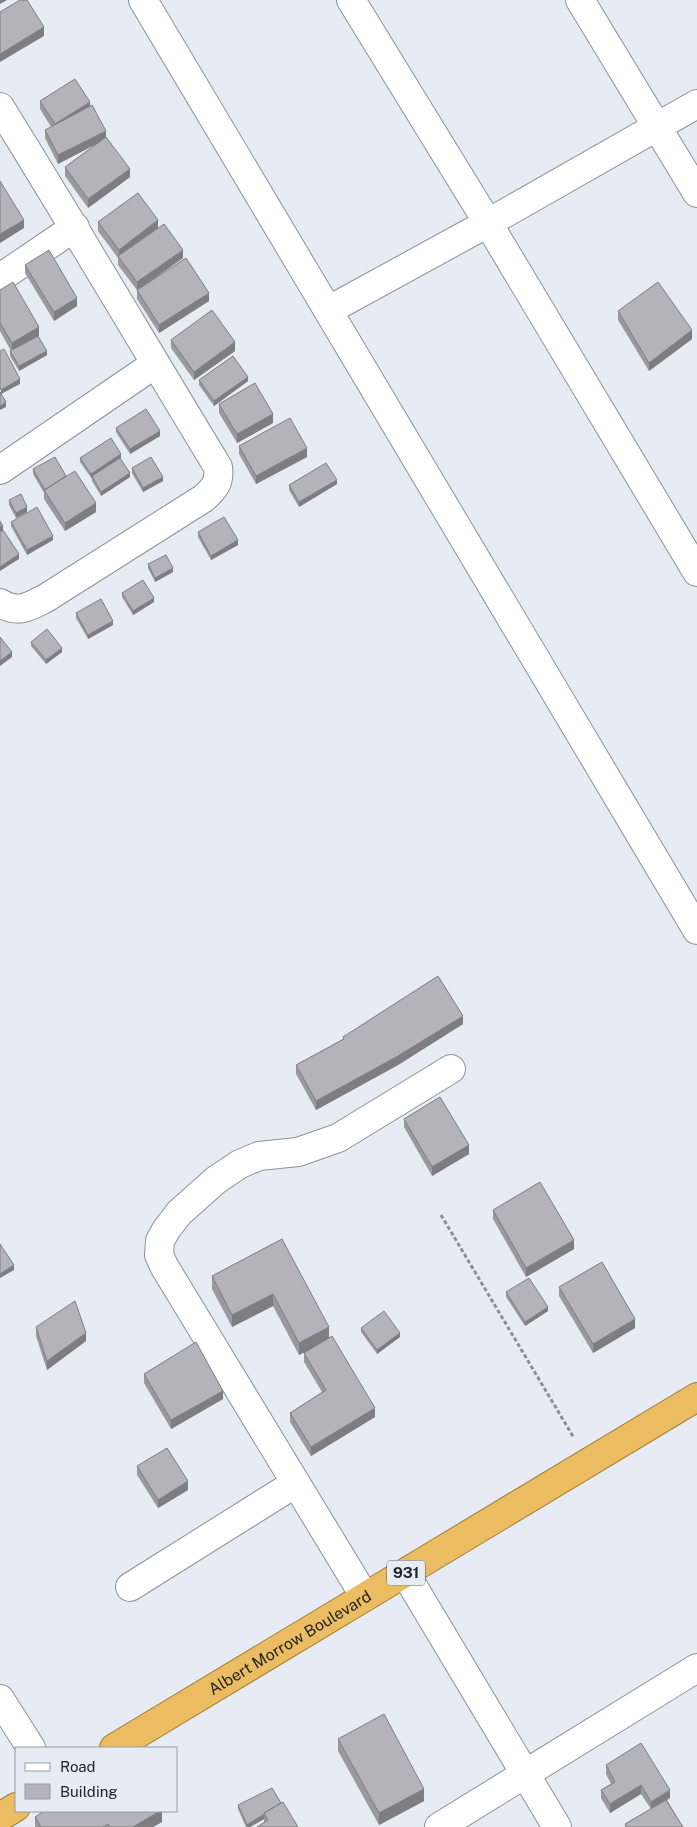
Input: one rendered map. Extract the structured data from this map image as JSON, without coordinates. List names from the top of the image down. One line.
{"streets":{"highway":["931","Albert Morrow Boulevard"]},"legend":["Road","Building"]}
